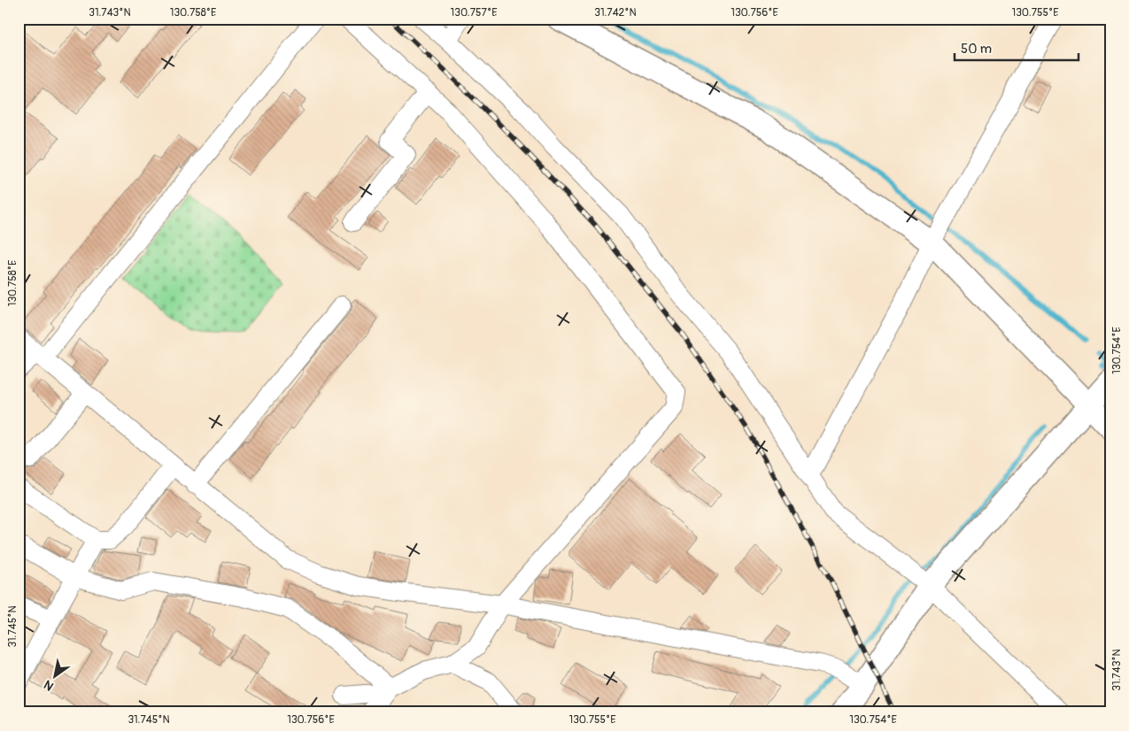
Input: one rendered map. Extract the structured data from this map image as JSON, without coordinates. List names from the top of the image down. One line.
{"scale_bar":"50 m","north":"bottom left","coordinates":["31.743°N","130.758°E","130.757°E","31.742°N","130.756°E","130.755°E","130.754°E","31.745°N"]}
